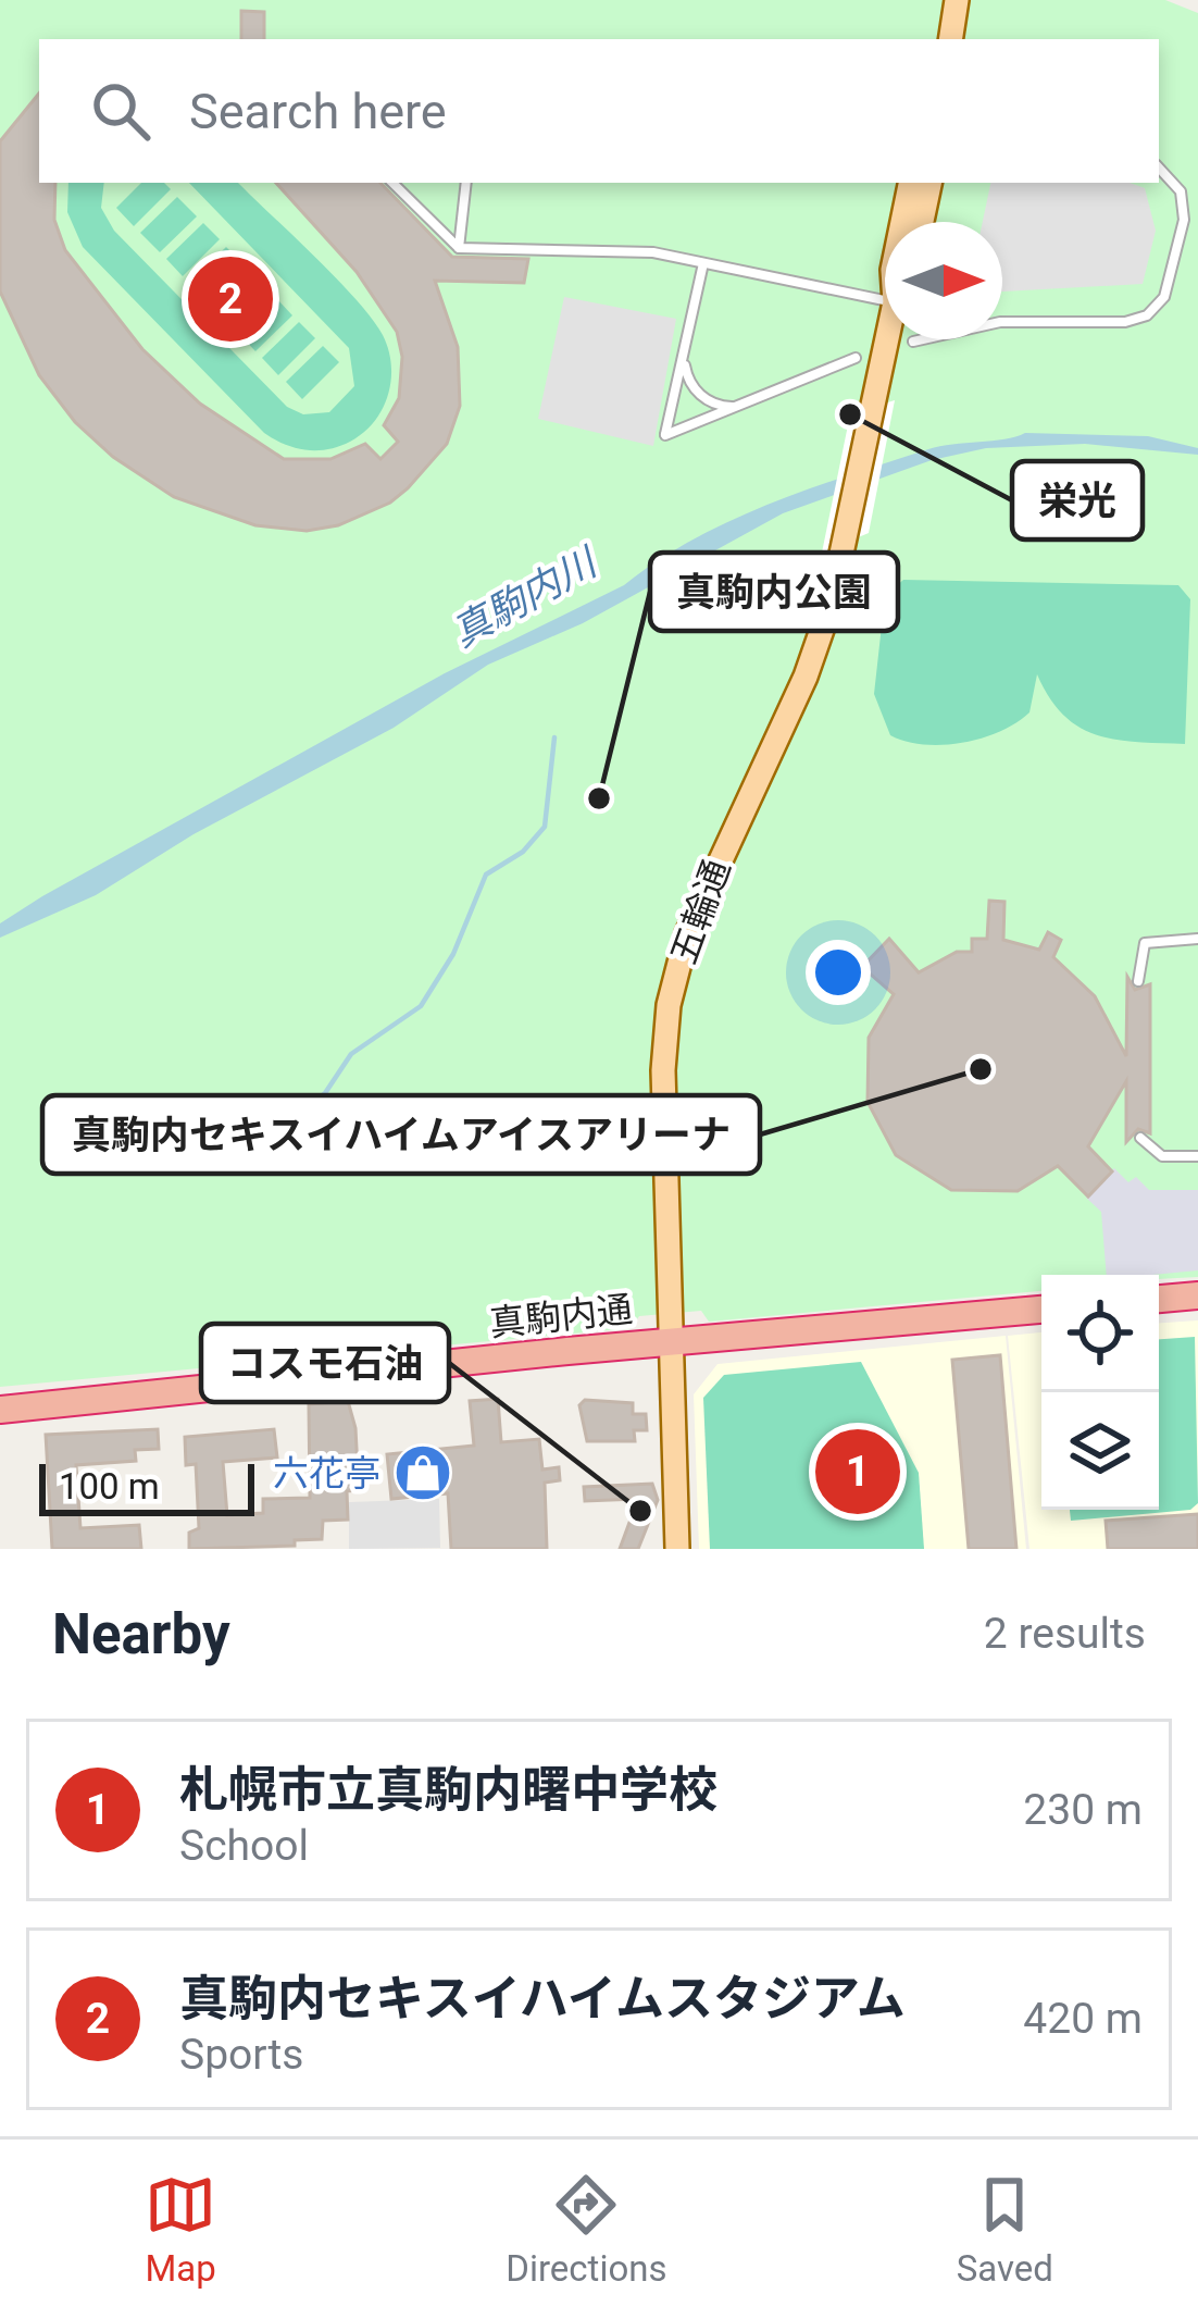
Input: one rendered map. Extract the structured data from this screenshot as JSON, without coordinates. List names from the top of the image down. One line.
{"streets":{"highway":["真駒内通"],"main road":["五輪通"]},"crossings":[["五輪通","真駒内通"]],"water":["真駒内川"],"places":{"other":["栄光","真駒内公園","真駒内セキスイハイムアイスアリーナ","コスモ石油"],"shop":["六花亭"]},"scale_bar":"100 m","north":"right","page":{"search":"Search here","pins":["2","1"],"scale":"100 m","heading":["Nearby","2 results"],"list":[{"mark":"1","name":"札幌市立真駒内曙中学校","note":"School","value":"230 m"},{"mark":"2","name":"真駒内セキスイハイムスタジアム","note":"Sports","value":"420 m"}],"nav":["Map","Directions","Saved"]}}
